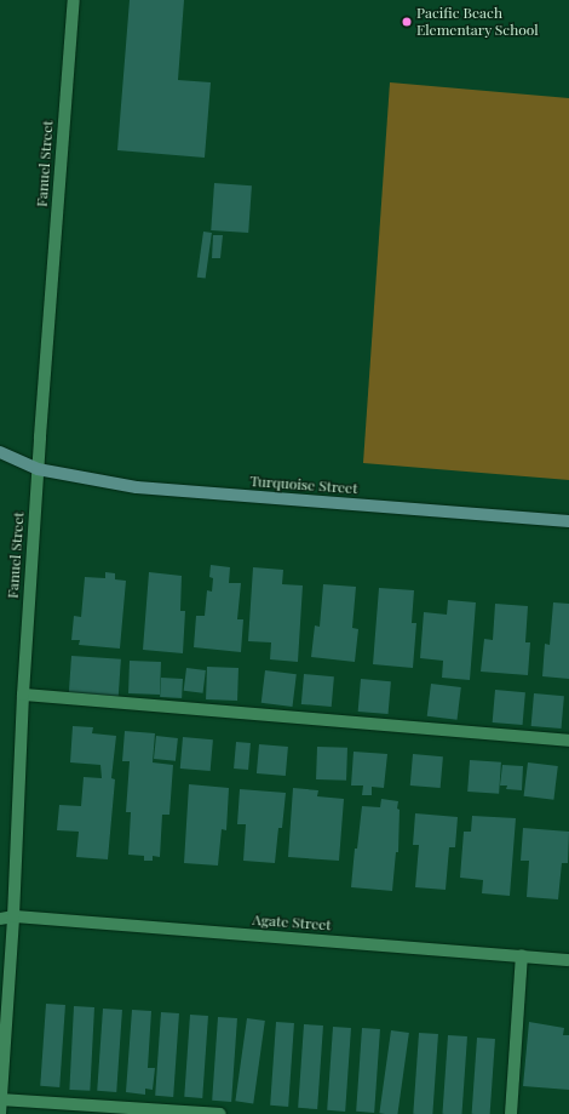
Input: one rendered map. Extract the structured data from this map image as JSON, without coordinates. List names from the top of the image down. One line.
{"streets":{"main road":["Turquoise Street"],"street":["Fanuel Street","Agate Street"]},"crossings":[["Fanuel Street","Turquoise Street"],["Fanuel Street","Agate Street"]],"places":["Pacific Beach Elementary School"]}
